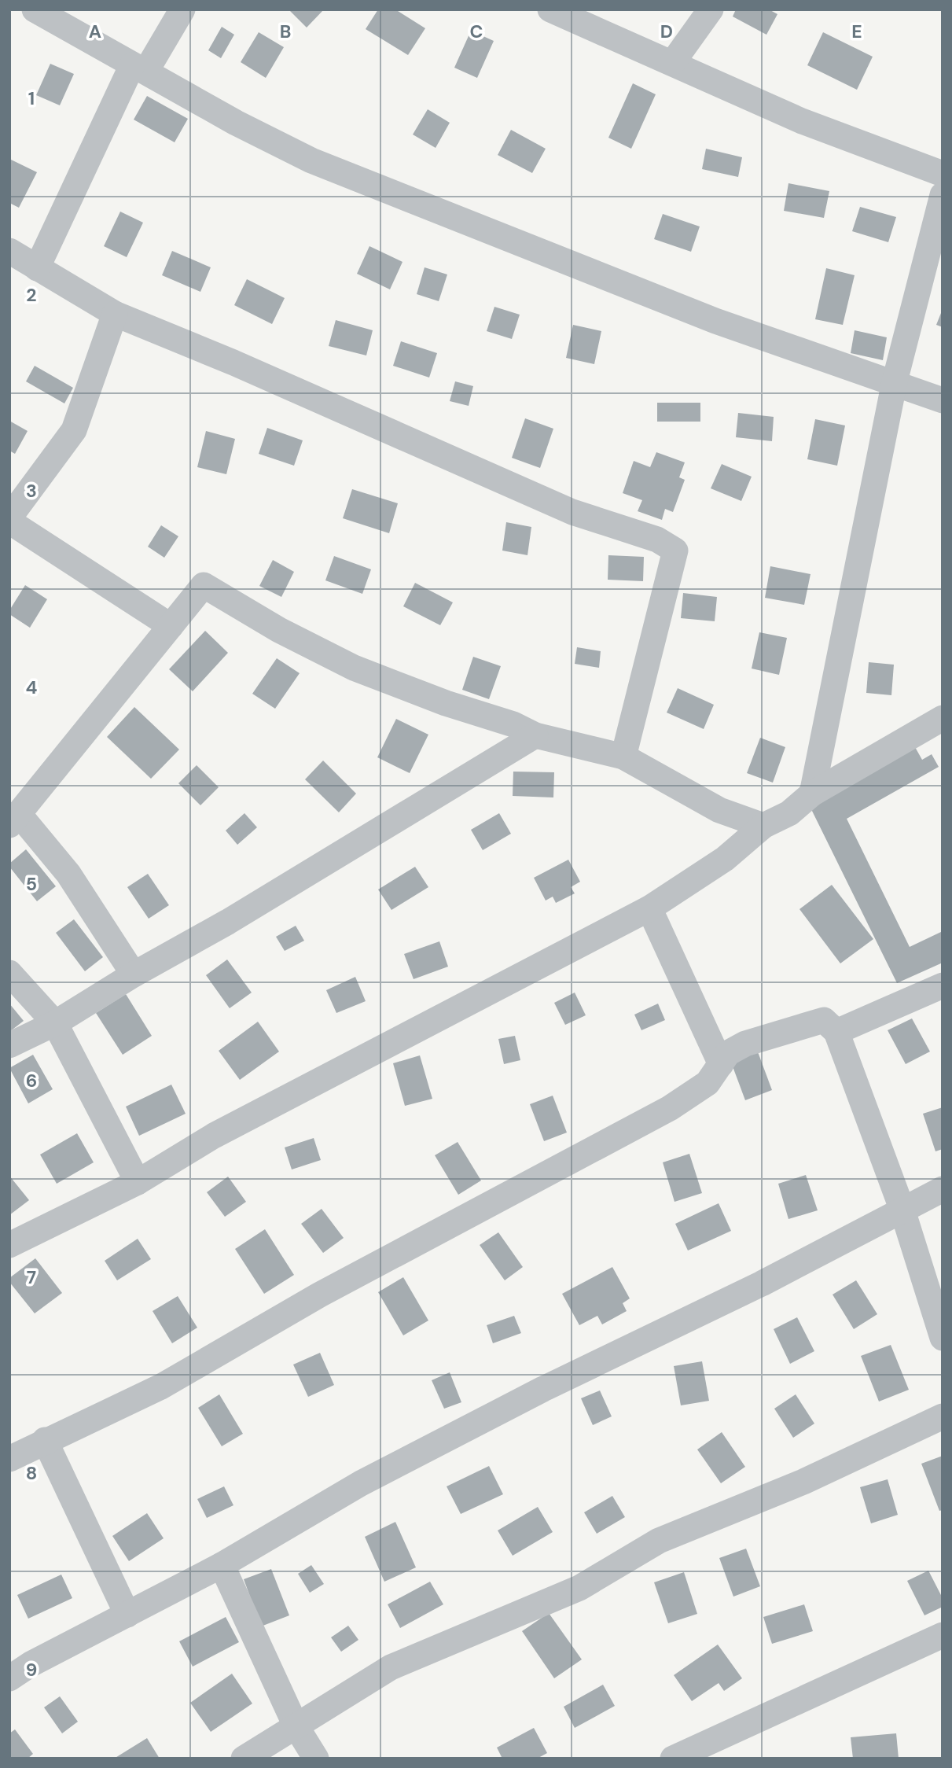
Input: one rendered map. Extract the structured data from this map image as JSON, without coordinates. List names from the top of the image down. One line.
{"grid":{"columns":["A","B","C","D","E"],"rows":["1","2","3","4","5","6","7","8","9"]}}
